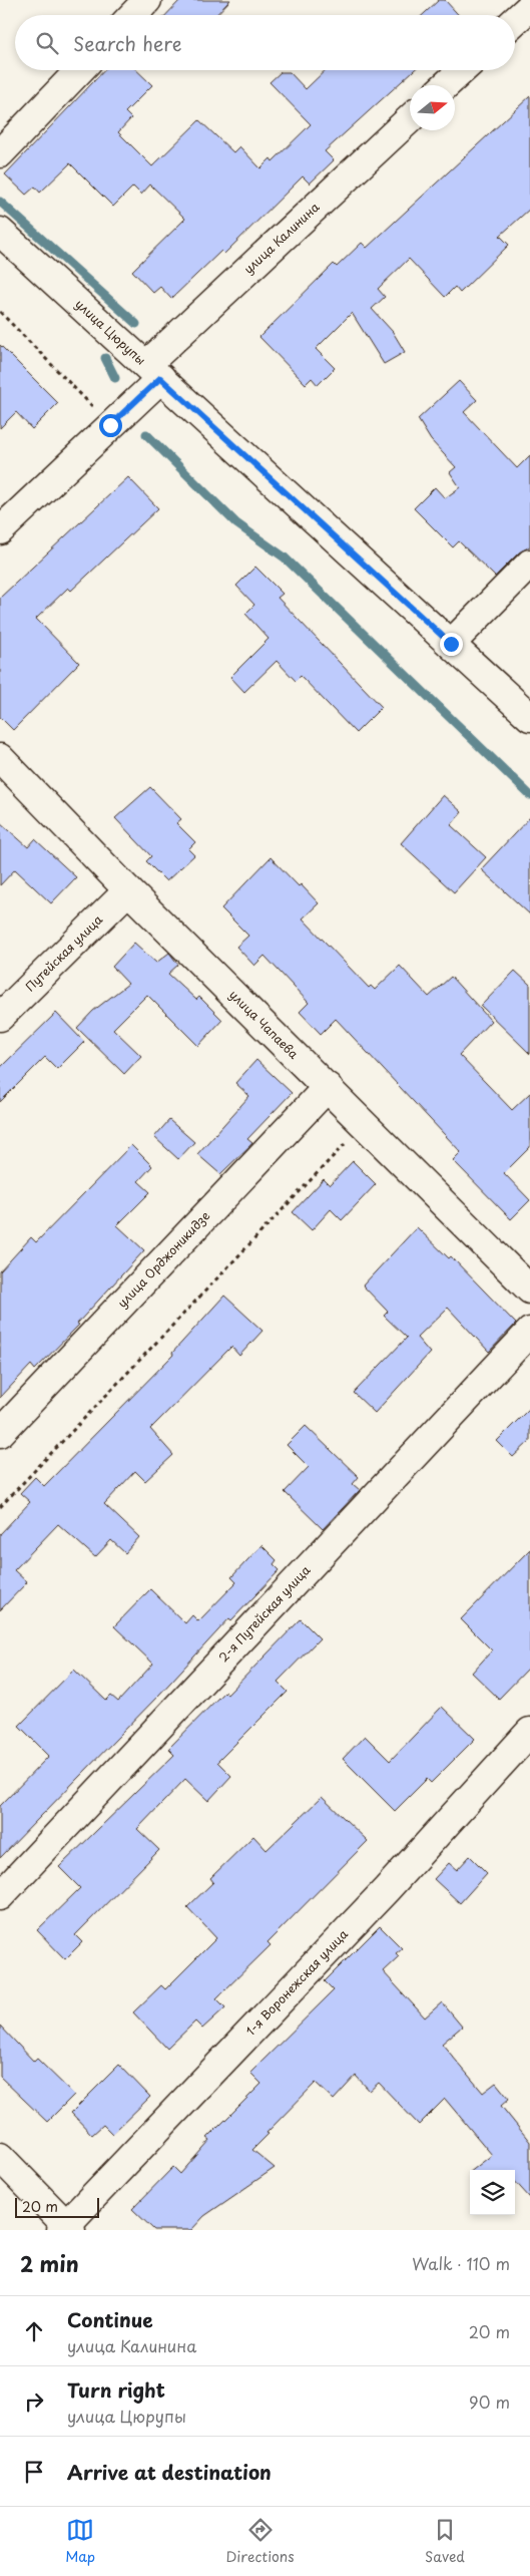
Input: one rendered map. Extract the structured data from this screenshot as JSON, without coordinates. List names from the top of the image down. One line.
{"streets":{"street":["улица Калинина","улица Цюрупы","Путейская улица","улица Чапаева","улица Орджоникидзе","2-я Путейская улица","1-я Воронежская улица"]},"crossings":[["улица Калинина","улица Цюрупы"],["Путейская улица","улица Чапаева"],["улица Чапаева","улица Орджоникидзе"]],"scale_bar":"20 m","north":"right","page":{"search":"Search here","scale":"20 m","heading":["2 min","Walk · 110 m"],"list":[["Continue","улица Калинина","20 m"],["Turn right","улица Цюрупы","90 m"],"Arrive at destination"],"nav":["Map","Directions","Saved"]}}
